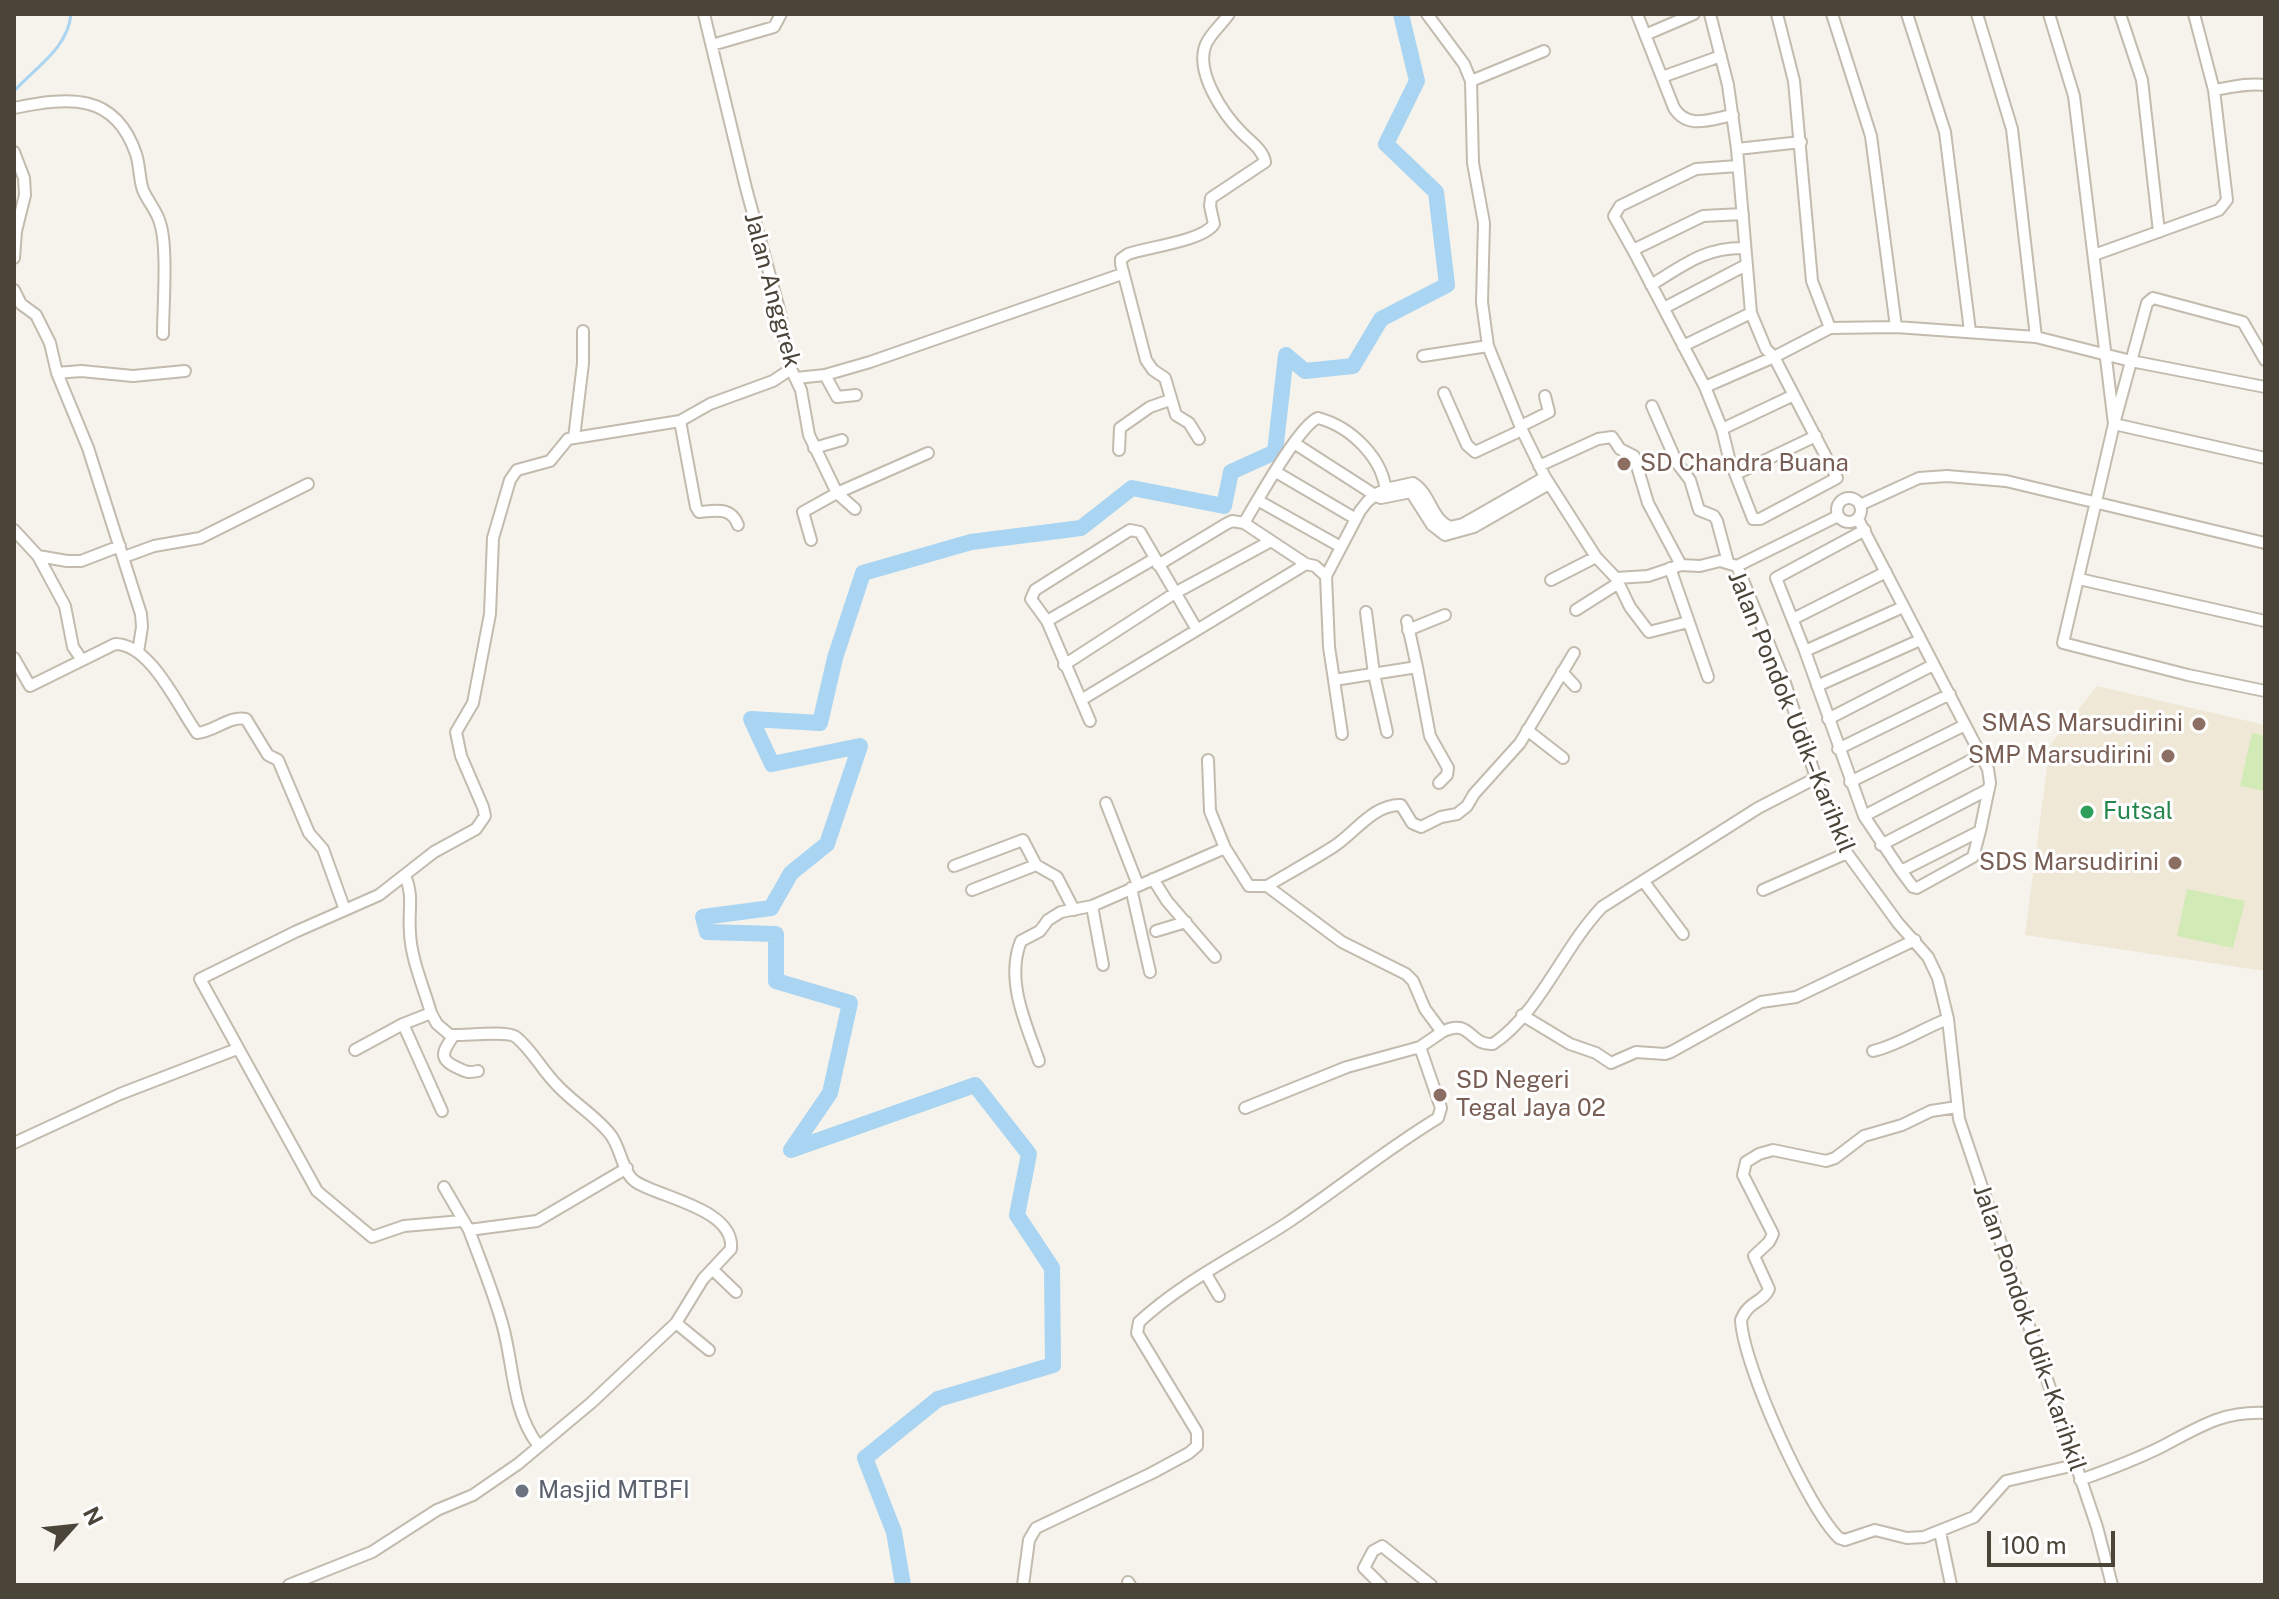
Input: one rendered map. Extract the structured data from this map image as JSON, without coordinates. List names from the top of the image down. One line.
{"streets":{"street":["Jalan Anggrek","Jalan Pondok Udik–Karihkil"]},"places":["SD Chandra Buana","SMAS Marsudirini","SMP Marsudirini","Futsal","SDS Marsudirini","SD Negeri Tegal Jaya 02","Masjid MTBFI"],"scale_bar":"100 m","north":"top right"}
